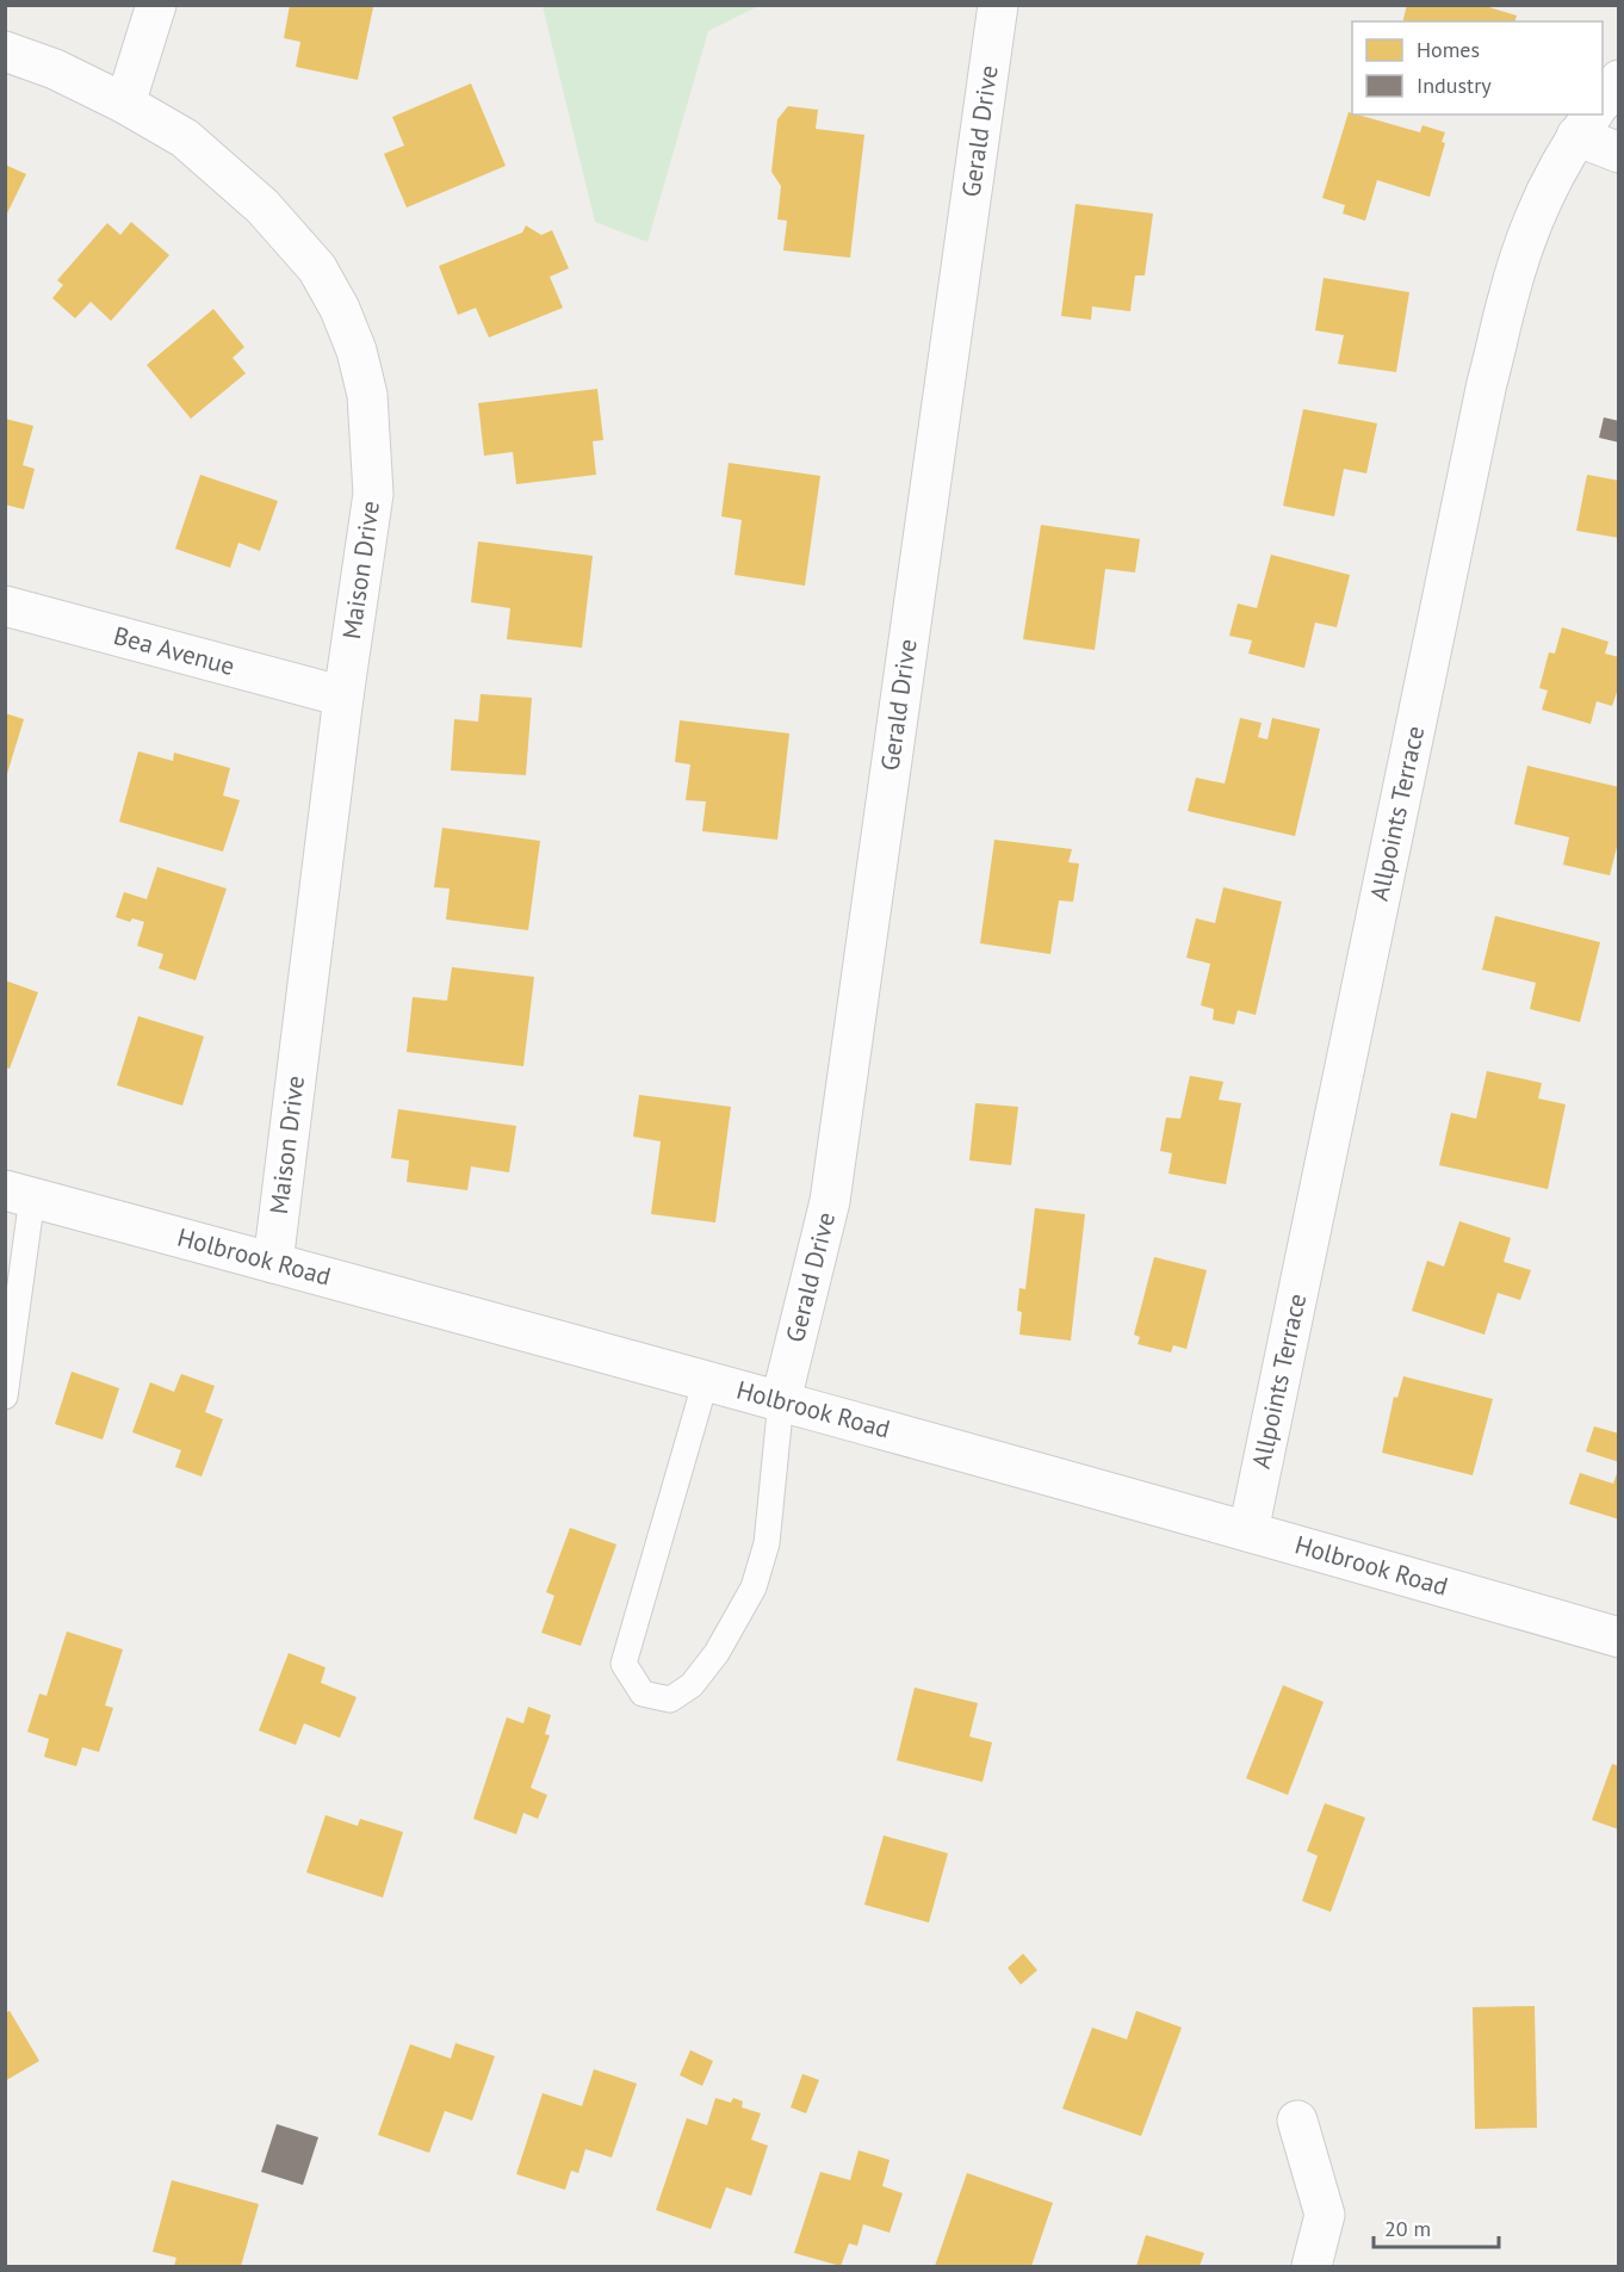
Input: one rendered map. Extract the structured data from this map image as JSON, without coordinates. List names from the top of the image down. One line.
{"streets":{"street":["Gerald Drive","Maison Drive","Bea Avenue","Allpoints Terrace","Holbrook Road"]},"crossings":[["Gerald Drive","Holbrook Road"],["Maison Drive","Bea Avenue"],["Maison Drive","Holbrook Road"],["Allpoints Terrace","Holbrook Road"]],"legend":["Homes","Industry"],"scale_bar":"20 m"}
